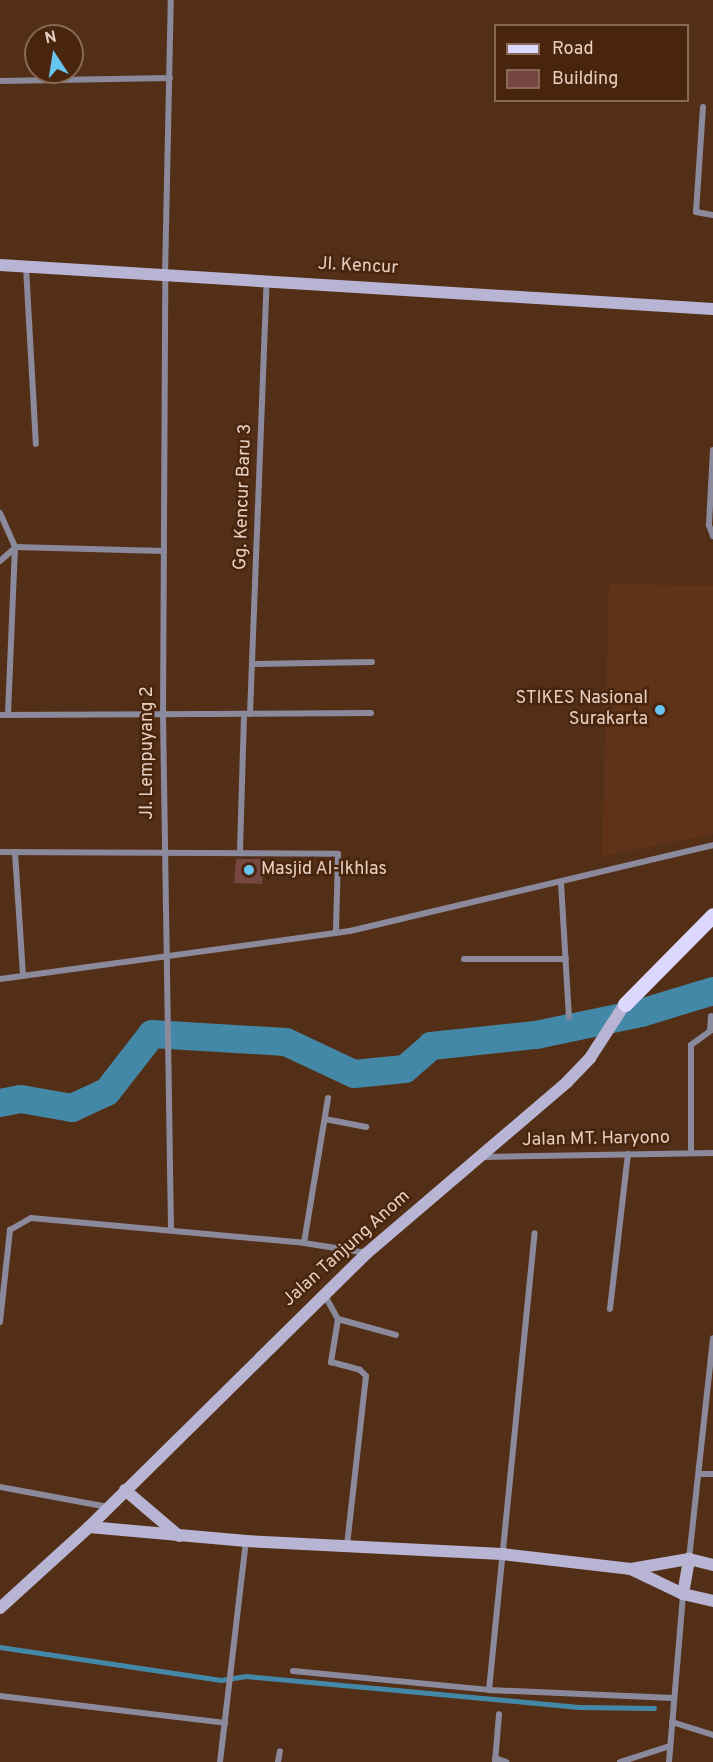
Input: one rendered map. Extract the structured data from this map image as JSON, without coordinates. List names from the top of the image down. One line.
{"streets":{"main road":["Jalan Tanjung Anom"],"street":["Jl. Kencur","Gg. Kencur Baru 3","Jl. Lempuyang 2","Jalan MT. Haryono"]},"crossings":[["Jl. Kencur","Gg. Kencur Baru 3"],["Jl. Kencur","Jl. Lempuyang 2"],["Jalan MT. Haryono","Jalan Tanjung Anom"]],"places":["STIKES Nasional Surakarta","Masjid Al-Ikhlas"],"legend":["Road","Building"],"north":"top"}
